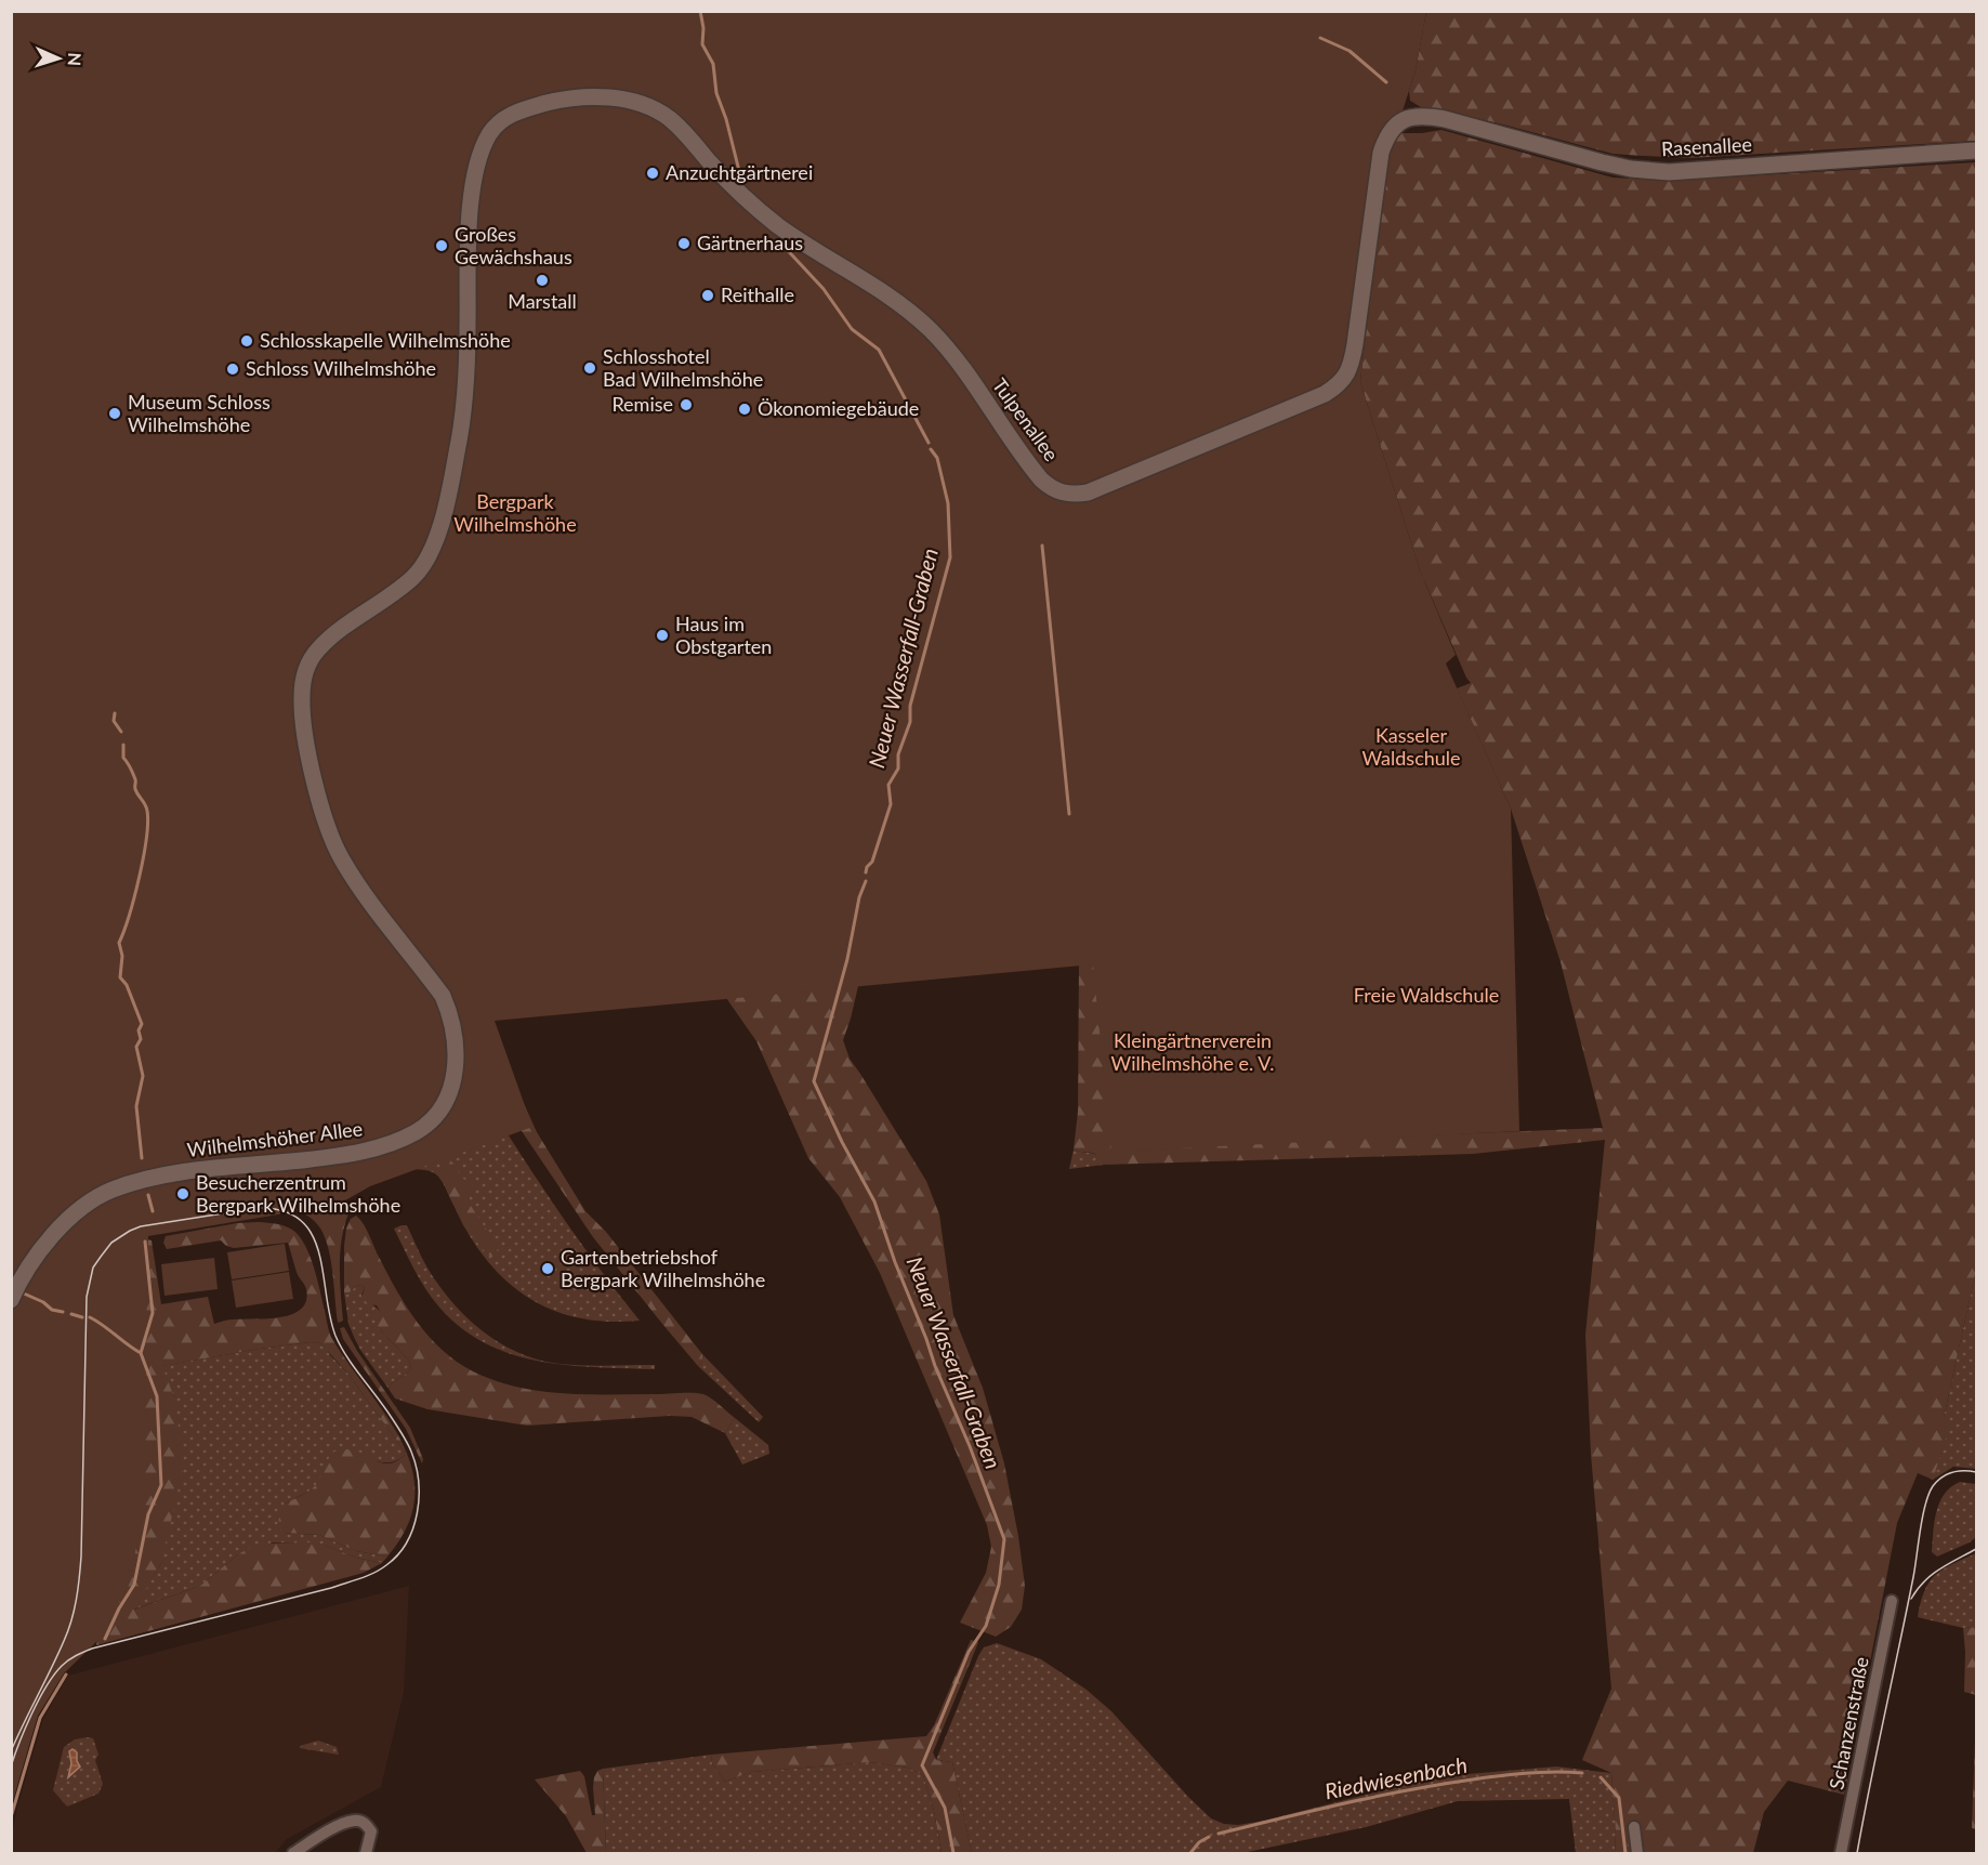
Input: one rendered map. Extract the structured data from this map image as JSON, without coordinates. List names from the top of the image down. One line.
{"streets":{"main road":["Rasenallee","Tulpenallee","Wilhelmshöher Allee"],"street":["Schanzenstraße"]},"crossings":[["Rasenallee","Tulpenallee"],["Tulpenallee","Wilhelmshöher Allee"]],"water":["Neuer Wasserfall-Graben","Riedwiesenbach"],"parks":["Bergpark Wilhelmshöhe","Kasseler Waldschule","Freie Waldschule","Kleingärtnerverein Wilhelmshöhe e. V."],"places":["Anzuchtgärtnerei","Gärtnerhaus","Großes Gewächshaus","Marstall","Reithalle","Schlosskapelle Wilhelmshöhe","Schlosshotel Bad Wilhelmshöhe","Schloss Wilhelmshöhe","Remise","Ökonomiegebäude","Museum Schloss Wilhelmshöhe","Haus im Obstgarten","Besucherzentrum Bergpark Wilhelmshöhe","Gartenbetriebshof Bergpark Wilhelmshöhe"],"north":"right"}
